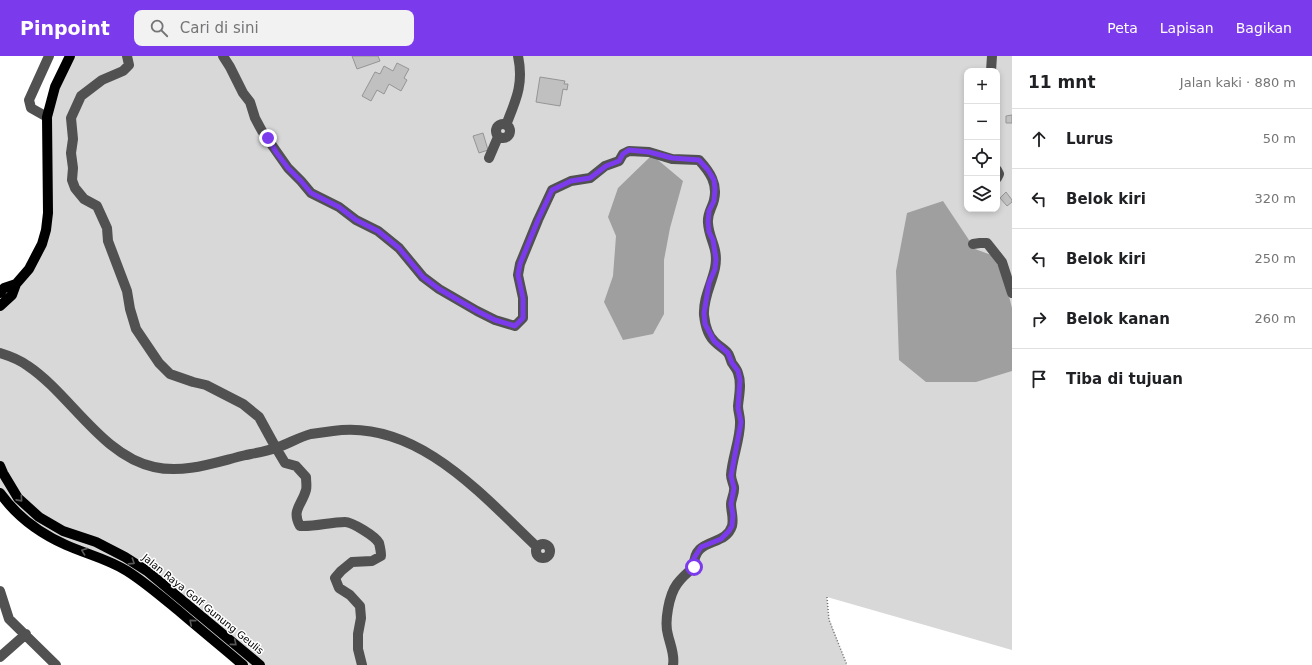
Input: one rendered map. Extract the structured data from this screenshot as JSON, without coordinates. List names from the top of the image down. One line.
{"streets":{"main road":["Jalan Raya Golf Gunung Geulis"]},"page":{"header":"Pinpoint","search":"Cari di sini","nav":["Peta","Lapisan","Bagikan"],"heading":["11 mnt","Jalan kaki · 880 m"],"map_buttons":["+","−"],"list":[["Lurus","50 m"],["Belok kiri","320 m"],["Belok kiri","250 m"],["Belok kanan","260 m"],"Tiba di tujuan"]}}
